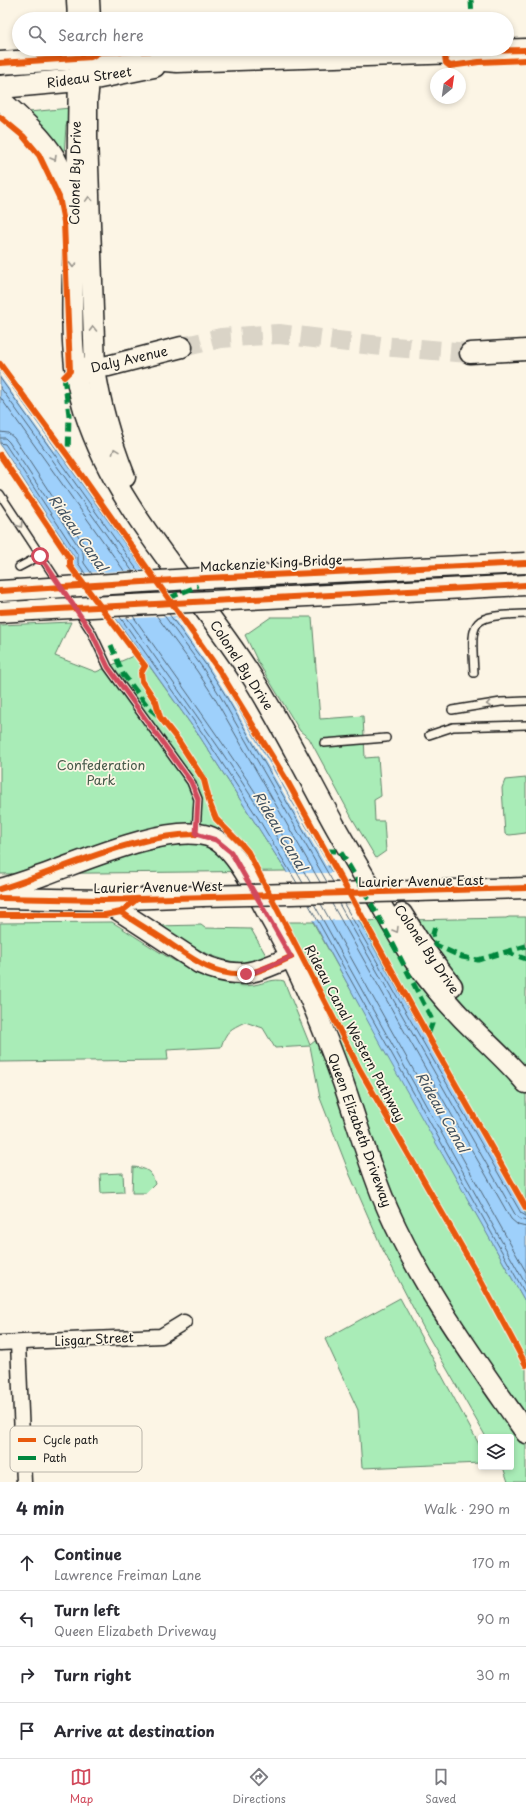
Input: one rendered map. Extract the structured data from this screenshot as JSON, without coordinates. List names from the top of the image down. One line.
{"streets":{"main road":["Rideau Street","Colonel By Drive","Daly Avenue","Mackenzie King Bridge","Laurier Avenue East","Laurier Avenue West","Queen Elizabeth Driveway"],"street":["Lisgar Street"],"cycle path":["Rideau Canal Western Pathway"]},"crossings":[["Rideau Street","Colonel By Drive"],["Colonel By Drive","Daly Avenue"],["Laurier Avenue East","Laurier Avenue West"]],"water":["Rideau Canal"],"parks":["Confederation Park"],"legend":["Cycle path","Path"],"north":"top right","page":{"search":"Search here","heading":["4 min","Walk · 290 m"],"list":[["Continue","Lawrence Freiman Lane","170 m"],["Turn left","Queen Elizabeth Driveway","90 m"],["Turn right","30 m"],"Arrive at destination"],"nav":["Map","Directions","Saved"]}}
